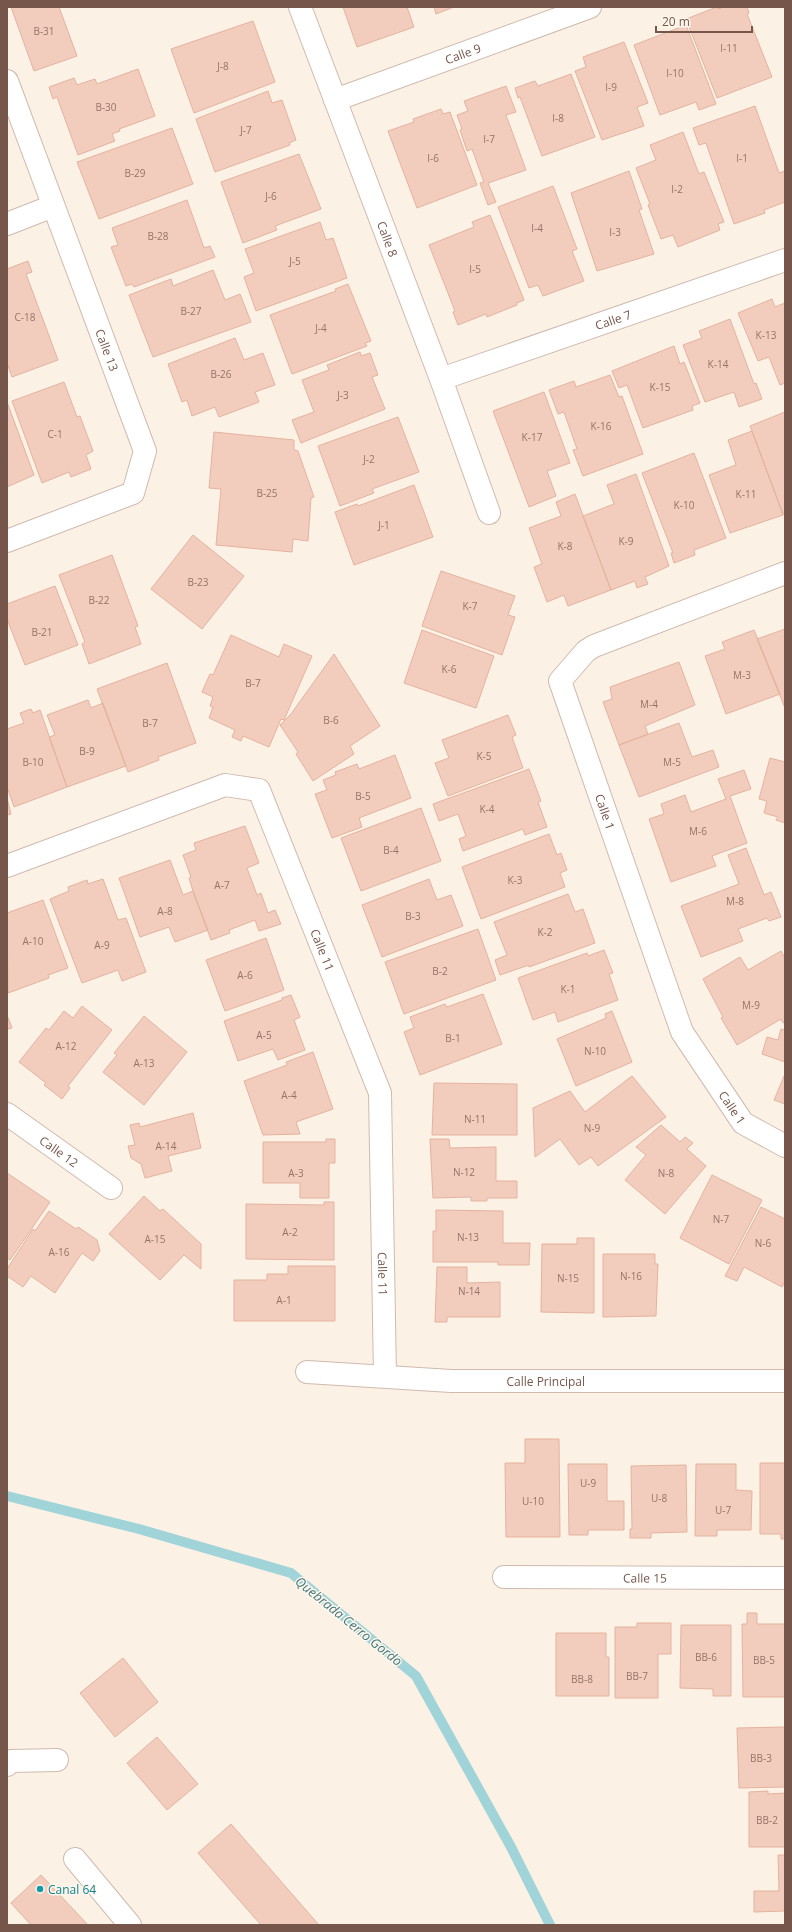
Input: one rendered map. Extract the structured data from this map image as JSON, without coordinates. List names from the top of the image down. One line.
{"streets":{"street":["Calle 9","Calle 8","Calle 7","Calle 13","Calle 1","Calle 11","Calle 12","Calle Principal","Calle 15"]},"crossings":[["Calle 9","Calle 8"],["Calle 8","Calle 7"],["Calle 11","Calle Principal"]],"water":["Quebrada Cerro Gordo"],"places":["Canal 64"],"house_numbers":["B-31","I-11","J-8","I-10","I-9","B-30","I-8","J-7","I-7","I-6","I-1","B-29","I-2","J-6","I-4","I-3","B-28","J-5","I-5","B-27","C-18","J-4","K-13","K-14","B-26","K-15","J-3","K-16","C-1","K-17","J-2","B-25","K-11","K-10","J-1","K-9","K-8","B-23","B-22","K-7","B-21","K-6","M-3","B-7","M-4","B-6","B-7","B-9","K-5","B-10","M-5","B-5","K-4","M-6","B-4","K-3","A-7","M-8","A-8","B-3","K-2","A-10","A-9","B-2","A-6","K-1","M-9","A-5","B-1","A-12","N-10","A-13","A-4","N-11","N-9","A-14","N-12","A-3","N-8","N-7","A-2","N-13","A-15","N-6","A-16","N-16","N-15","N-14","A-1","U-9","U-8","U-10","U-7","BB-6","BB-5","BB-7","BB-8","BB-3","BB-2"],"scale_bar":"20 m"}
